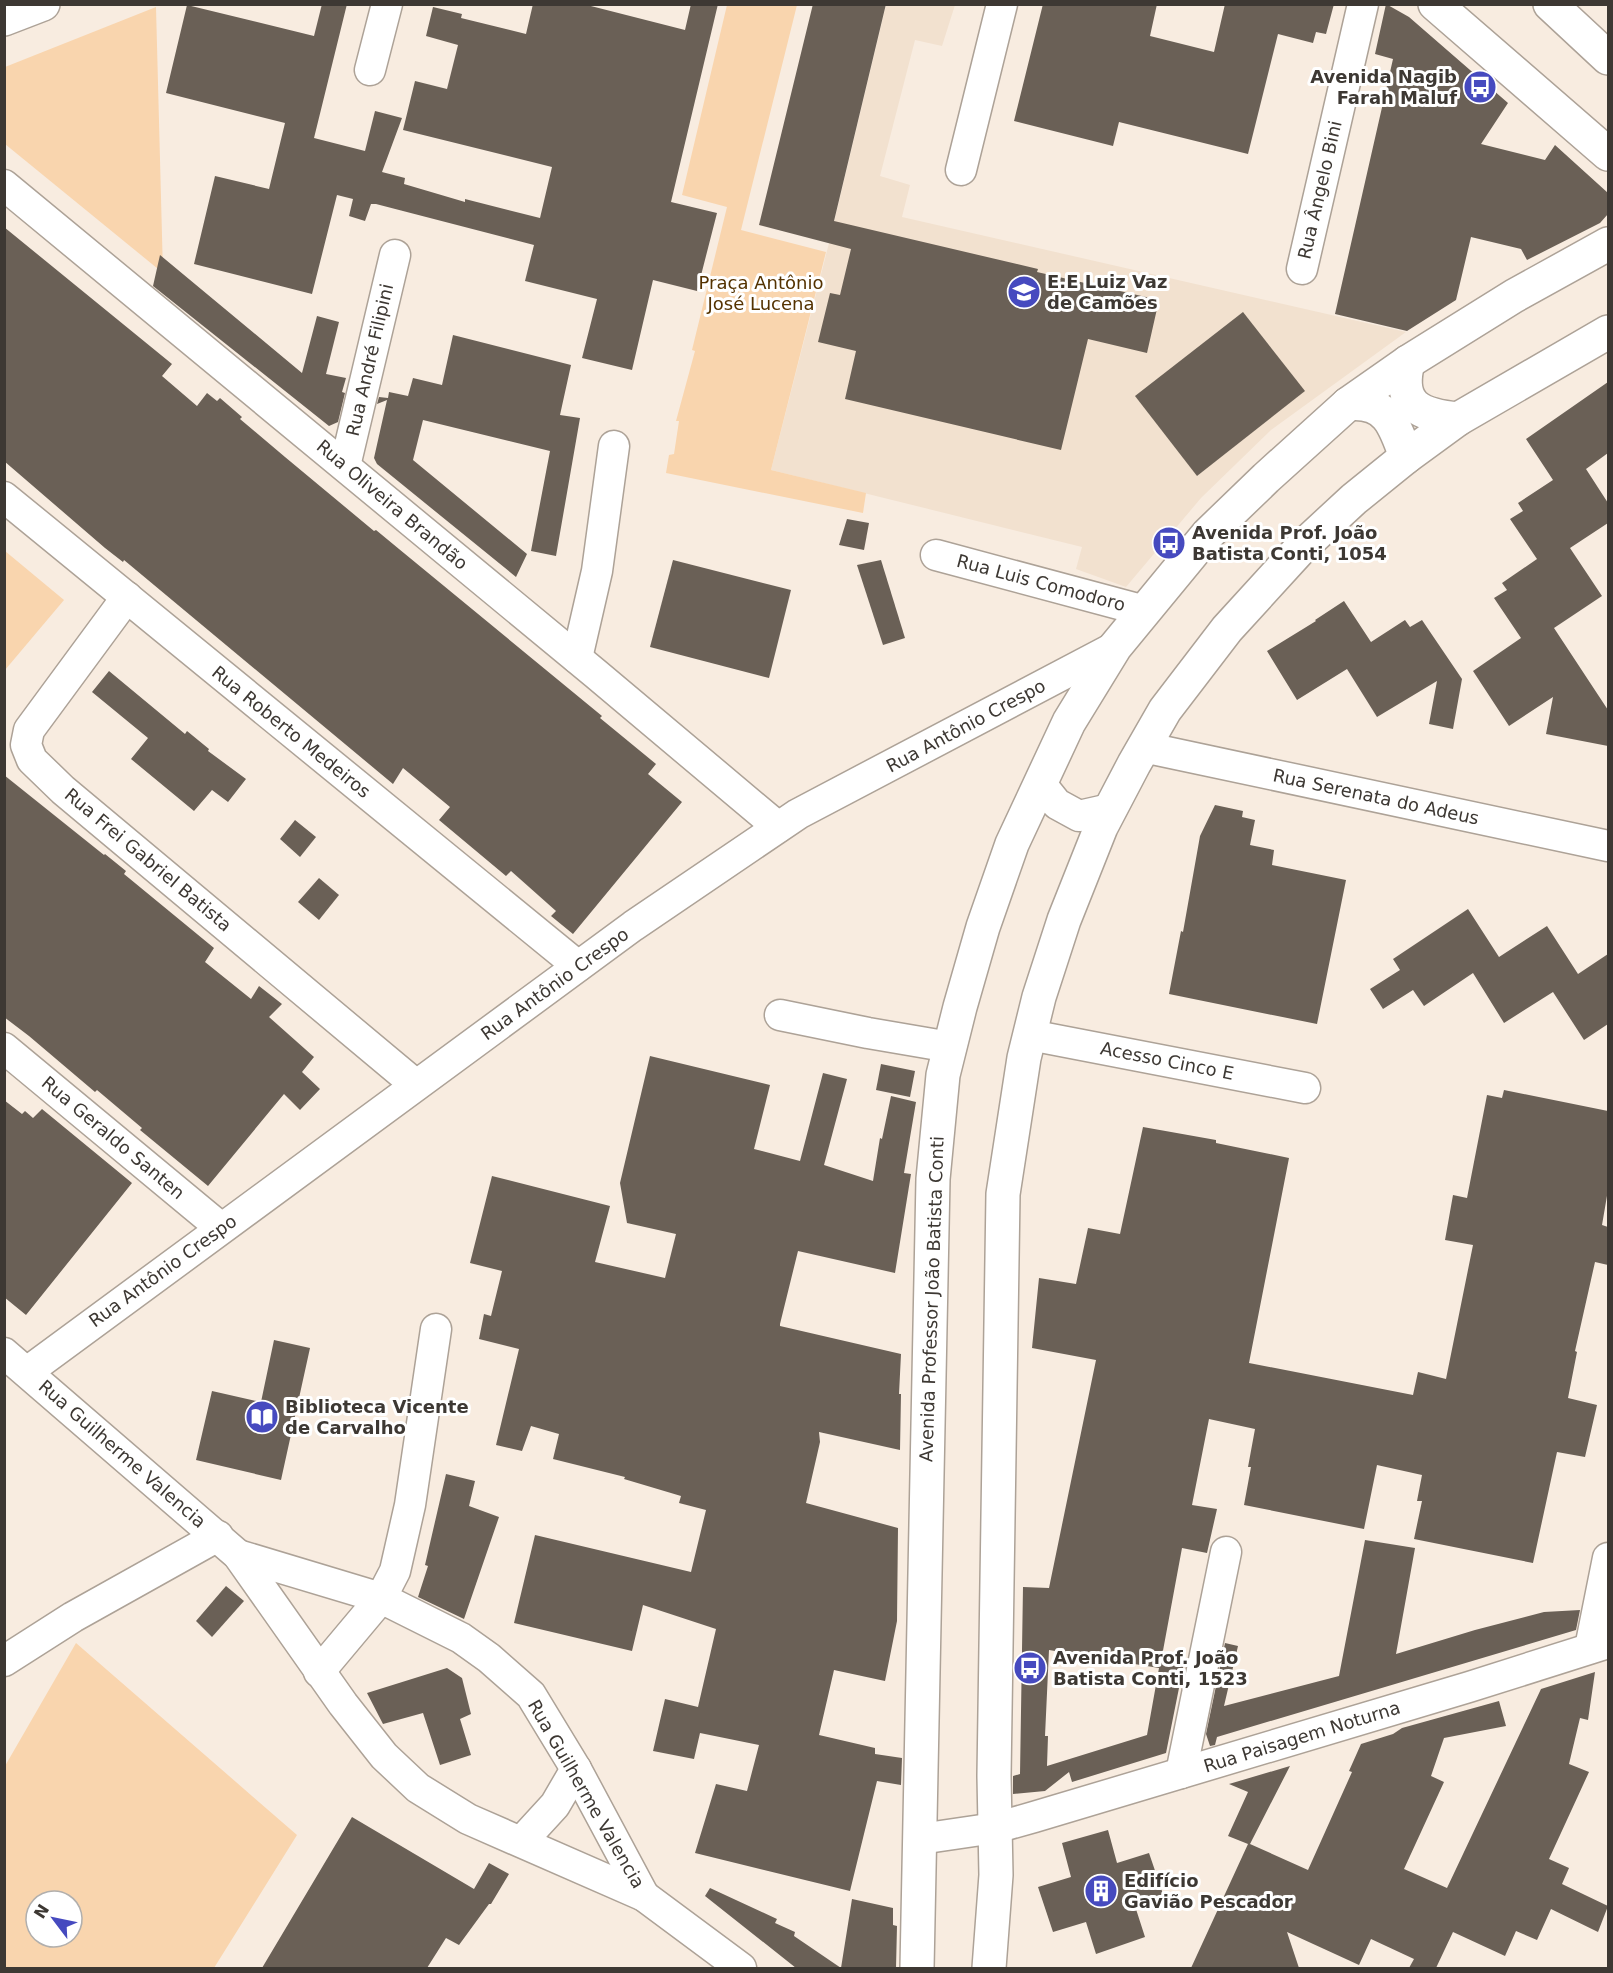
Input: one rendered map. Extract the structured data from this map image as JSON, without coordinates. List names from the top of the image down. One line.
{"streets":{"main road":["Avenida Professor João Batista Conti"],"street":["Rua Ângelo Bini","Rua André Filipini","Rua Oliveira Brandão","Rua Luis Comodoro","Rua Antônio Crespo","Rua Roberto Medeiros","Rua Serenata do Adeus","Rua Frei Gabriel Batista","Acesso Cinco E","Rua Geraldo Santen","Rua Guilherme Valencia","Rua Paisagem Noturna"]},"crossings":[["Rua André Filipini","Rua Oliveira Brandão"],["Rua Oliveira Brandão","Rua Antônio Crespo"],["Rua Luis Comodoro","Avenida Professor João Batista Conti"],["Rua Antônio Crespo","Rua Roberto Medeiros"],["Rua Antônio Crespo","Rua Frei Gabriel Batista"],["Rua Antônio Crespo","Rua Geraldo Santen"],["Rua Antônio Crespo","Avenida Professor João Batista Conti"],["Rua Antônio Crespo","Rua Guilherme Valencia"],["Rua Roberto Medeiros","Rua Frei Gabriel Batista"]],"parks":["Praça Antônio José Lucena"],"places":{"bus stop":["Avenida Nagib Farah Maluf","Avenida Prof. João Batista Conti, 1054","Avenida Prof. João Batista Conti, 1523"],"school or university":["E.E Luiz Vaz de Camões"],"library":["Biblioteca Vicente de Carvalho"],"building":["Edifício Gavião Pescador"]},"north":"top left"}
